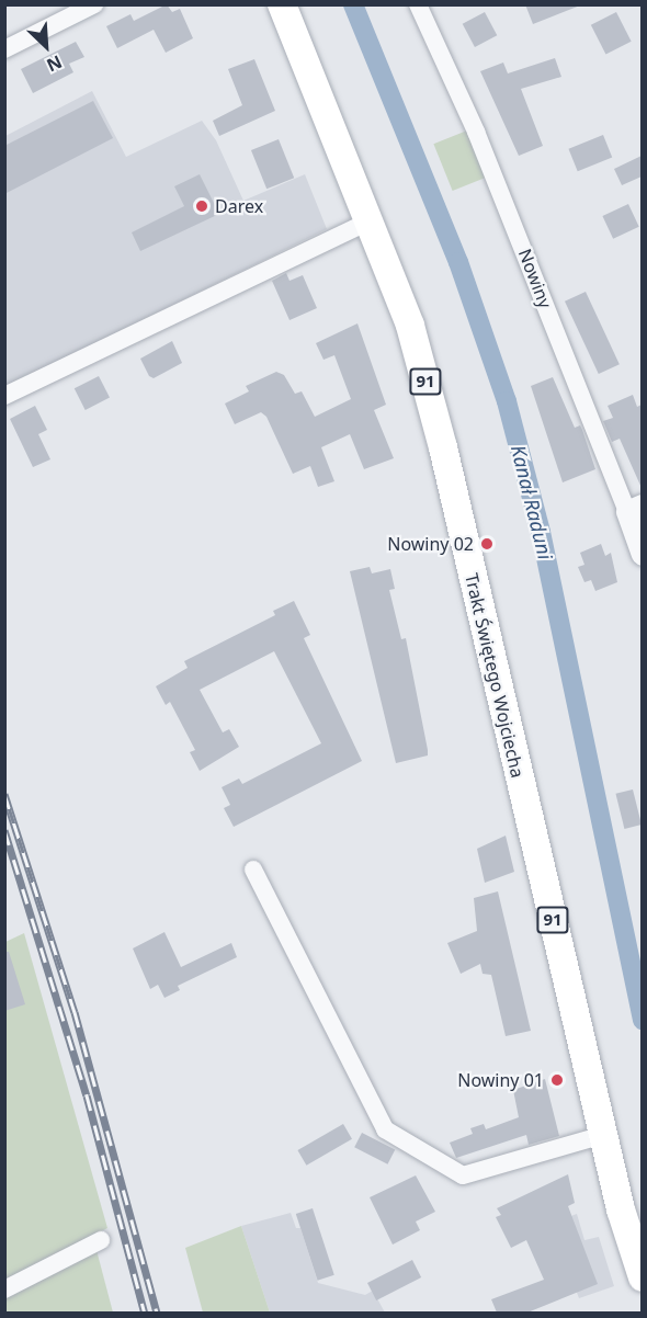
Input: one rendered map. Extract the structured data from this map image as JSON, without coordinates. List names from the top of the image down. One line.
{"streets":{"main road":["91","Trakt Świętego Wojciecha"],"street":["Nowiny"]},"water":["Kanał Raduni"],"places":["Darex","Nowiny 02","Nowiny 01"],"north":"bottom right"}
